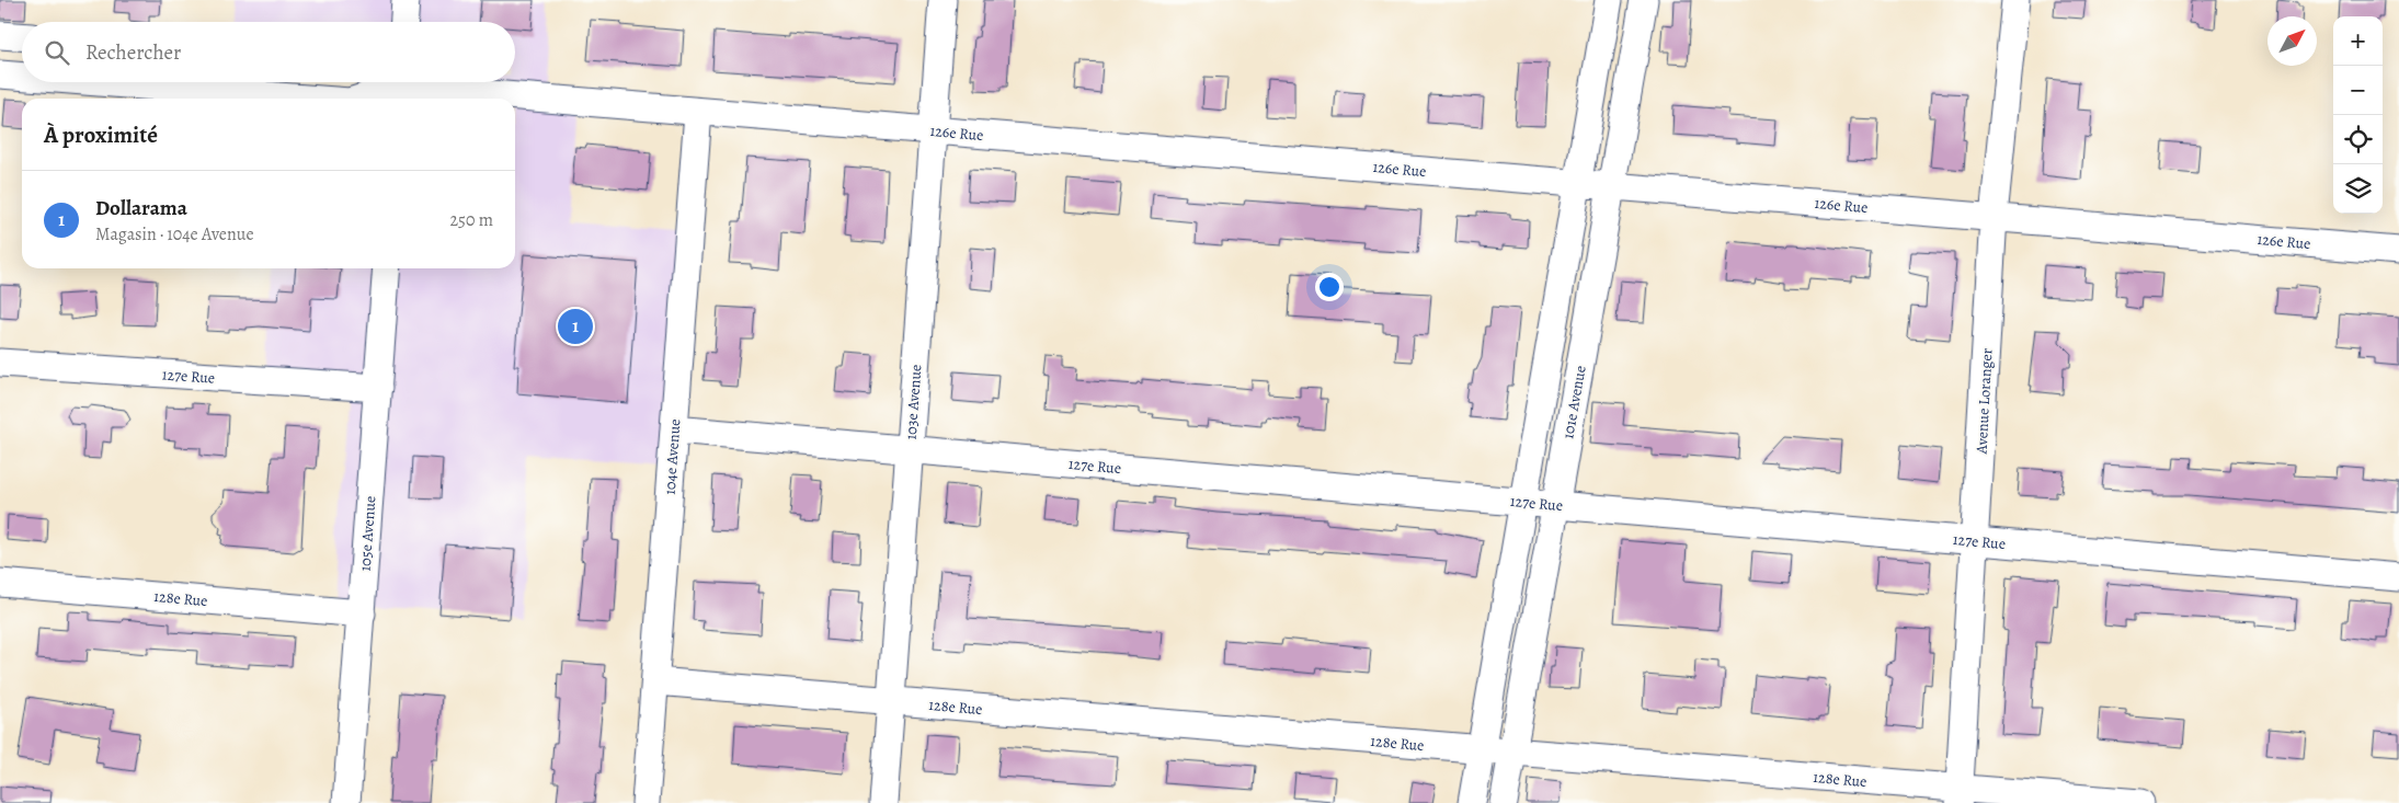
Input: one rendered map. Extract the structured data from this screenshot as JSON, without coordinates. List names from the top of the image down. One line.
{"streets":{"street":["126e Rue","127e Rue","Avenue Loranger","103e Avenue","101e Avenue","104e Avenue","105e Avenue","128e Rue"]},"crossings":[["126e Rue","Avenue Loranger"],["126e Rue","103e Avenue"],["126e Rue","101e Avenue"],["126e Rue","104e Avenue"],["127e Rue","Avenue Loranger"],["127e Rue","103e Avenue"],["127e Rue","101e Avenue"],["127e Rue","104e Avenue"],["127e Rue","105e Avenue"],["Avenue Loranger","128e Rue"],["103e Avenue","128e Rue"],["101e Avenue","128e Rue"],["104e Avenue","128e Rue"],["105e Avenue","128e Rue"]],"north":"top right","page":{"map_buttons":["+","−"],"search":"Rechercher","heading":"À proximité","list":[{"mark":"1","name":"Dollarama","note":"Magasin · 104e Avenue","value":"250 m"}],"pins":"1"}}
